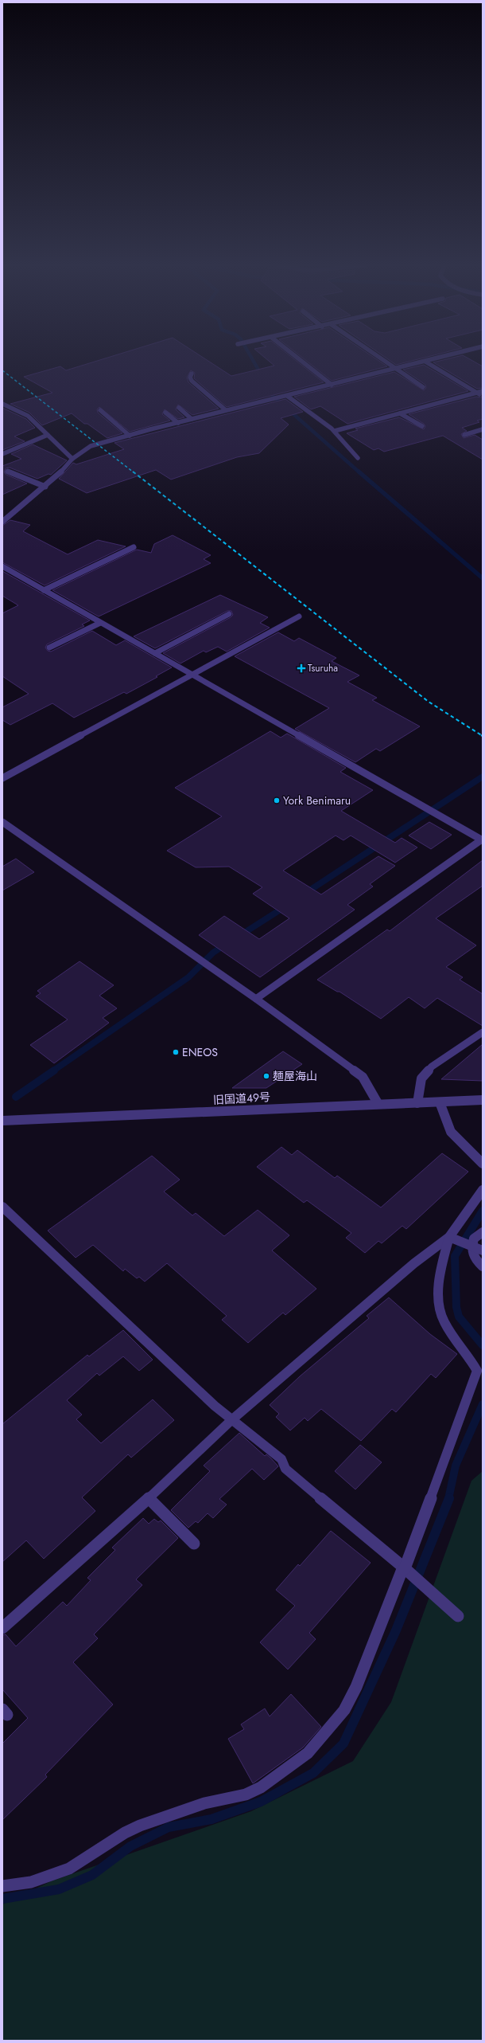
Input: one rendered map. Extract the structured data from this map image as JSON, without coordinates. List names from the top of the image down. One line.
{"streets":{"street":["旧国道49号"]},"places":{"health":["Tsuruha"],"other":["York Benimaru","ENEOS","麺屋海山"]}}
